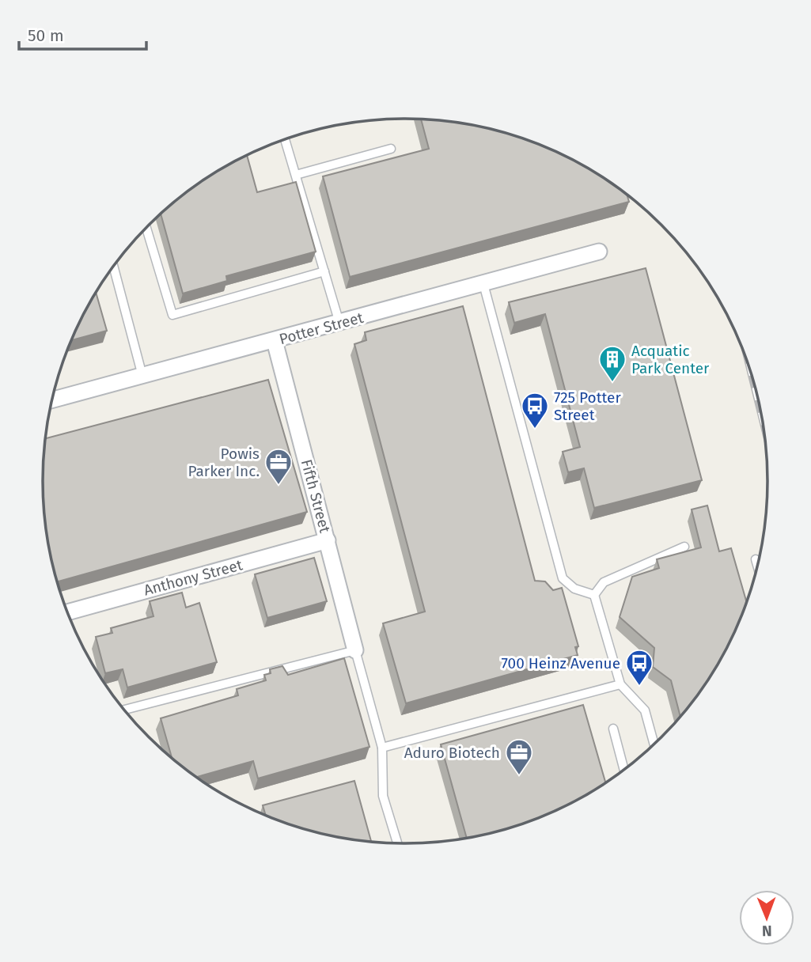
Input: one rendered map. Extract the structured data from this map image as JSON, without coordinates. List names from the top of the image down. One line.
{"streets":{"street":["Potter Street","Fifth Street","Anthony Street"]},"crossings":[["Potter Street","Fifth Street"],["Fifth Street","Anthony Street"]],"places":{"building":["Acquatic Park Center"],"bus stop":["725 Potter Street","700 Heinz Avenue"],"office":["Powis Parker Inc.","Aduro Biotech"]},"scale_bar":"50 m","north":"bottom"}
